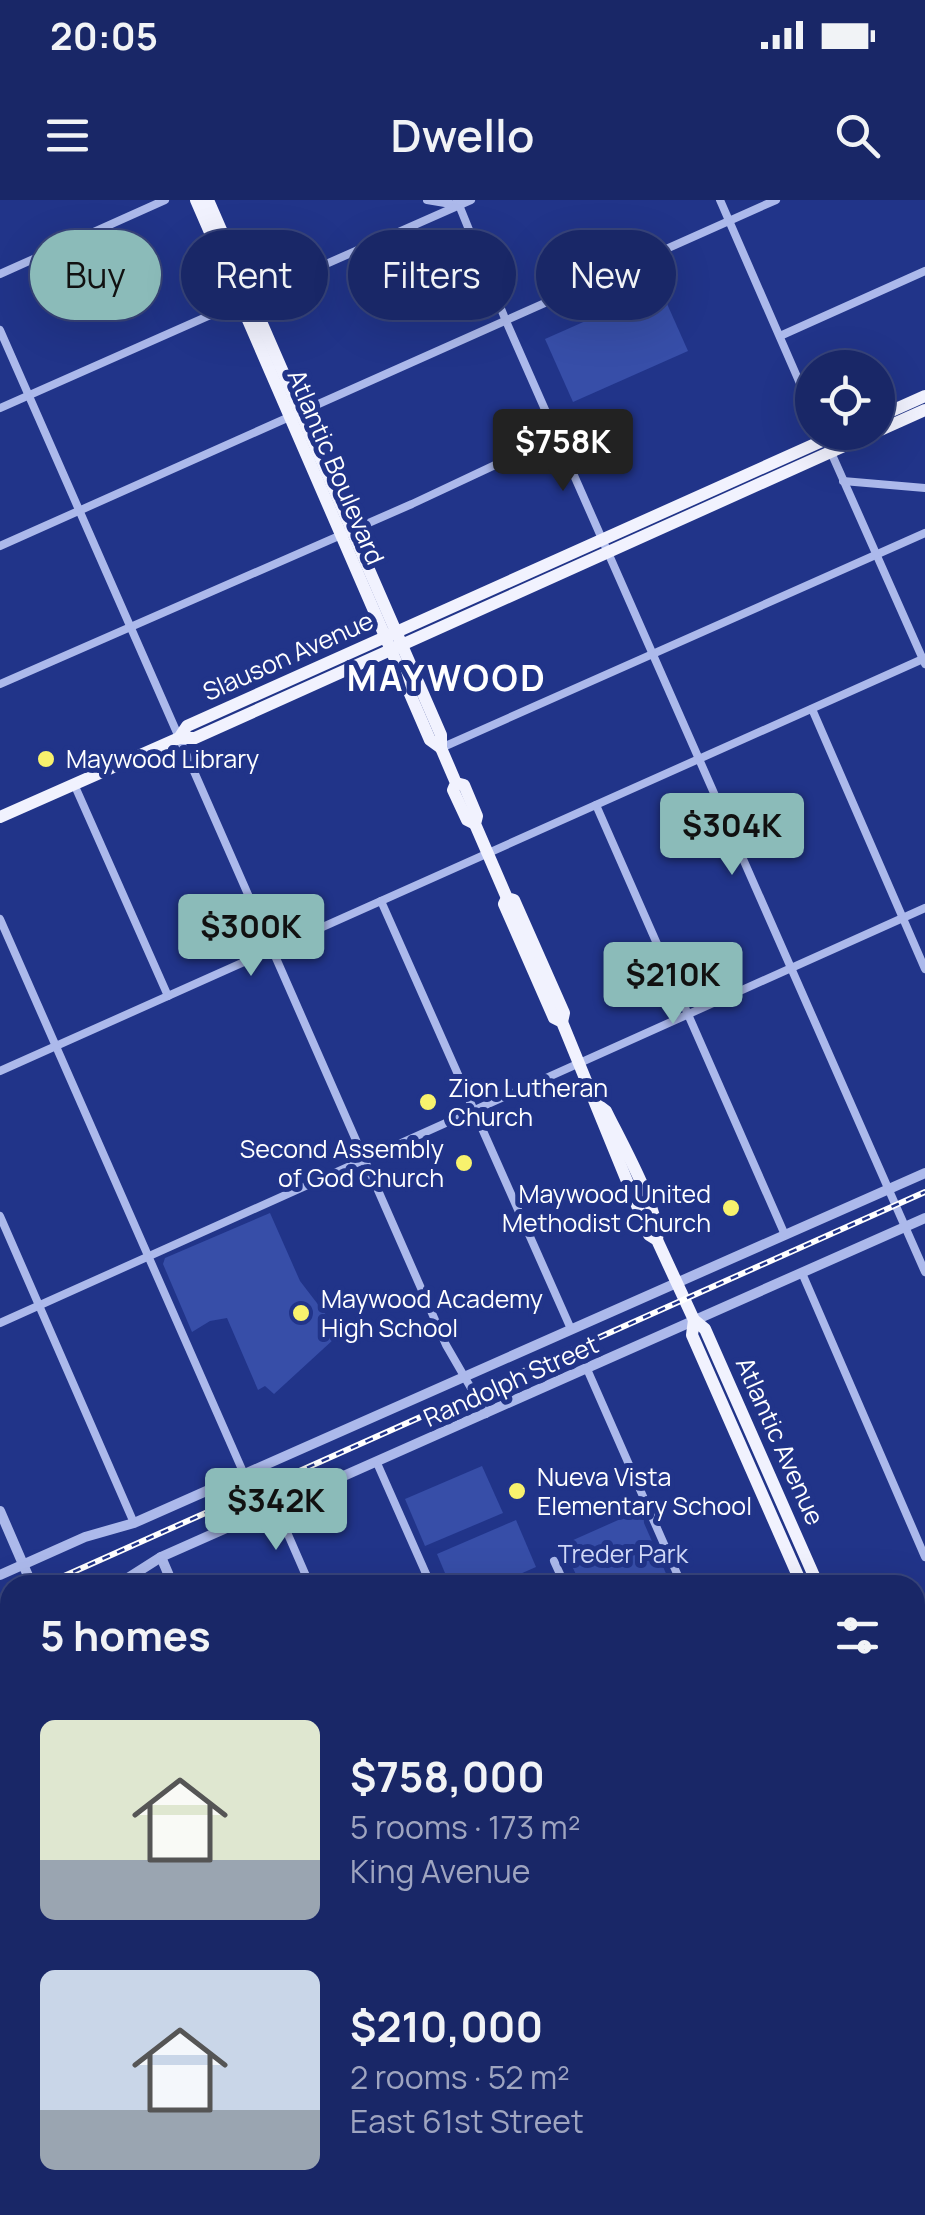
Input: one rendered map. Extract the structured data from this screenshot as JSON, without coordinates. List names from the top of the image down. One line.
{"streets":{"main road":["Atlantic Boulevard","Slauson Avenue","Atlantic Avenue"],"street":["Randolph Street"]},"crossings":[["Atlantic Boulevard","Slauson Avenue"],["Atlantic Boulevard","Randolph Street"],["Atlantic Boulevard","Atlantic Avenue"],["Randolph Street","Atlantic Avenue"]],"districts":["MAYWOOD"],"parks":["Treder Park"],"places":["Maywood Library","Zion Lutheran Church","Second Assembly of God Church","Maywood United Methodist Church","Maywood Academy High School","Nueva Vista Elementary School"],"page":{"status":"20:05","header":"Dwello","chip":["Buy","Rent","Filters","New"],"price":["$758K","$304K","$300K","$210K","$342K"],"heading":"5 homes","list":[{"name":"$758,000","note":"5 rooms · 173 m² · King Avenue"},{"name":"$210,000","note":"2 rooms · 52 m² · East 61st Street"}]}}
